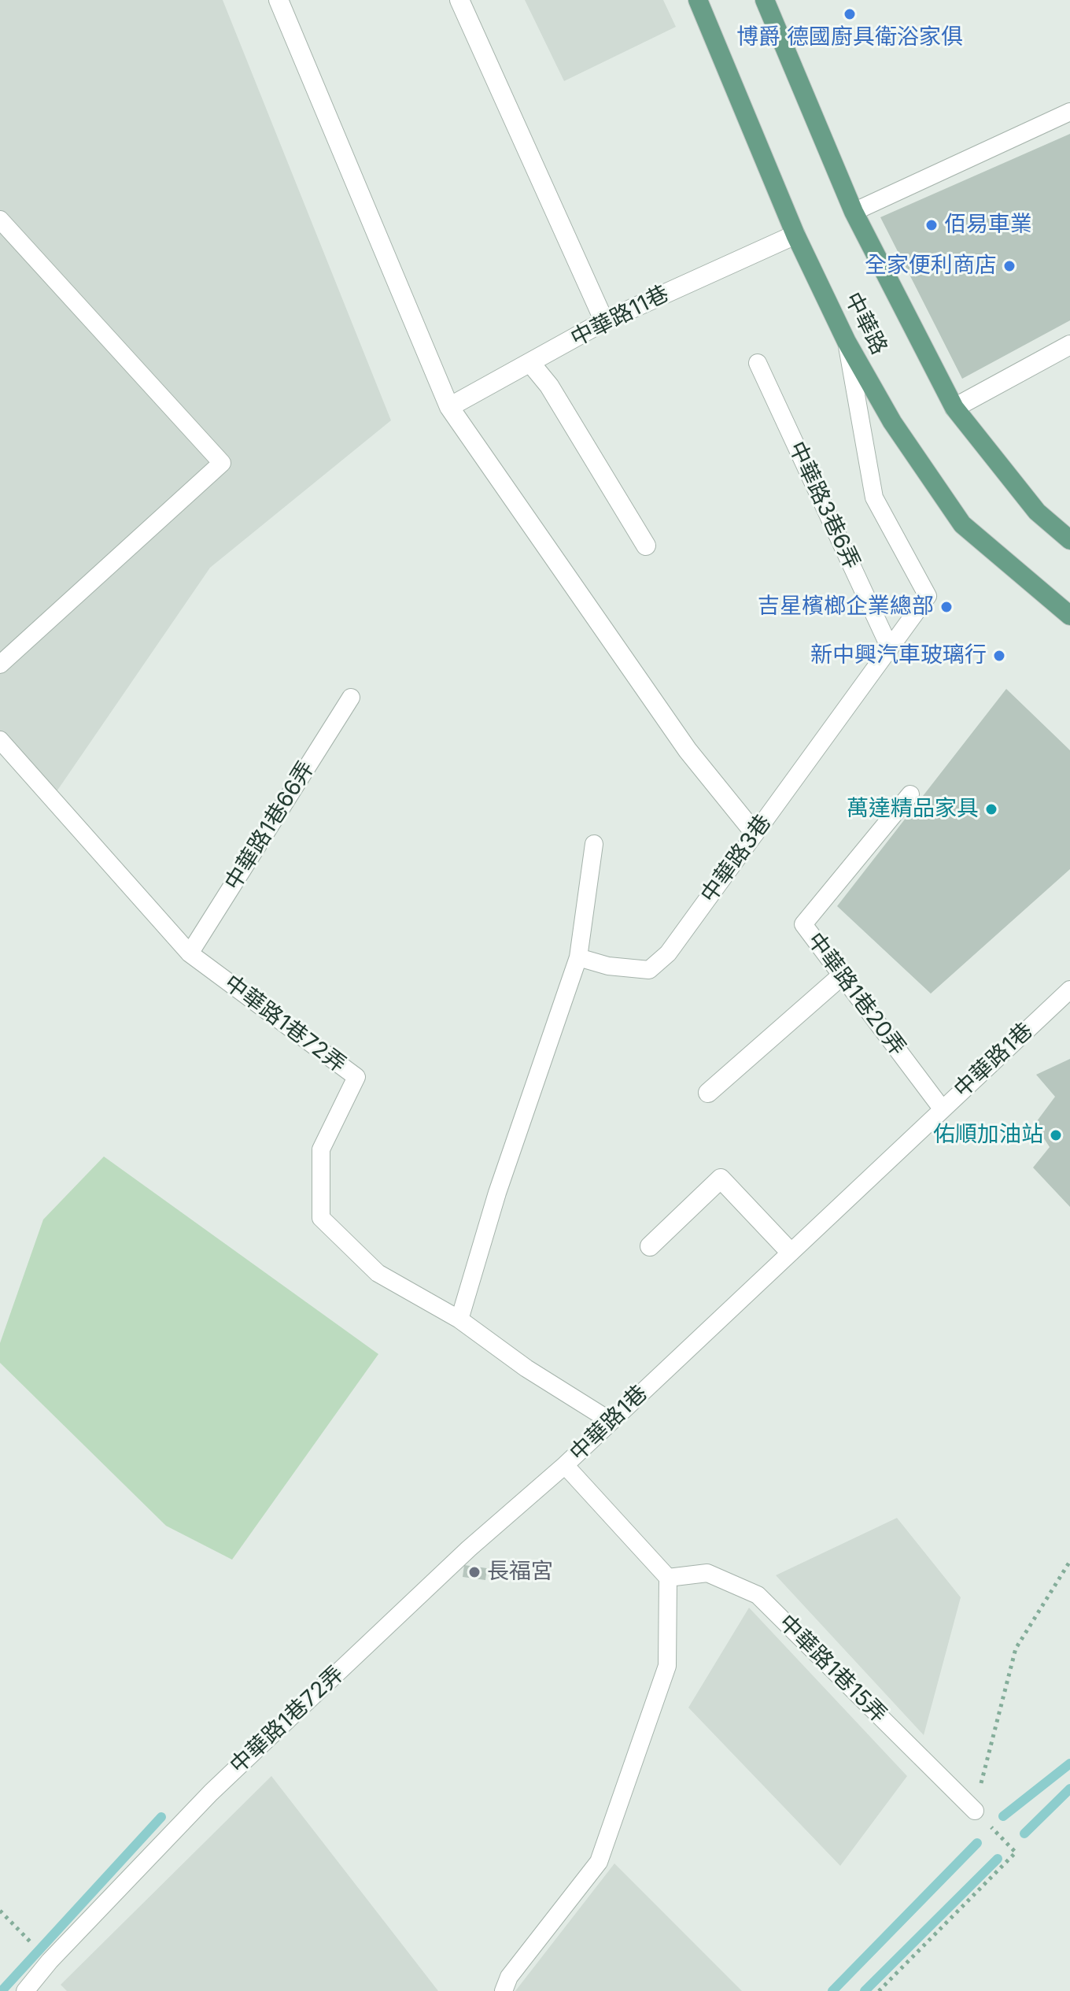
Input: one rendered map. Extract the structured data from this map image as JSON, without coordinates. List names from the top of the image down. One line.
{"streets":{"main road":["中華路"],"street":["中華路11巷"],"lane":["中華路3巷6弄","中華路1巷66弄","中華路3巷","中華路1巷20弄","中華路1巷72弄","中華路1巷","中華路1巷15弄"]},"crossings":[["中華路11巷","中華路"],["中華路","中華路3巷"],["中華路3巷6弄","中華路3巷"],["中華路1巷66弄","中華路1巷72弄"],["中華路1巷20弄","中華路1巷"],["中華路1巷72弄","中華路1巷"],["中華路1巷","中華路1巷15弄"]],"places":["博爵 德國廚具衛浴家俱","佰易車業","全家便利商店","吉星檳榔企業總部","新中興汽車玻璃行","萬達精品家具","佑順加油站","長福宮"]}
